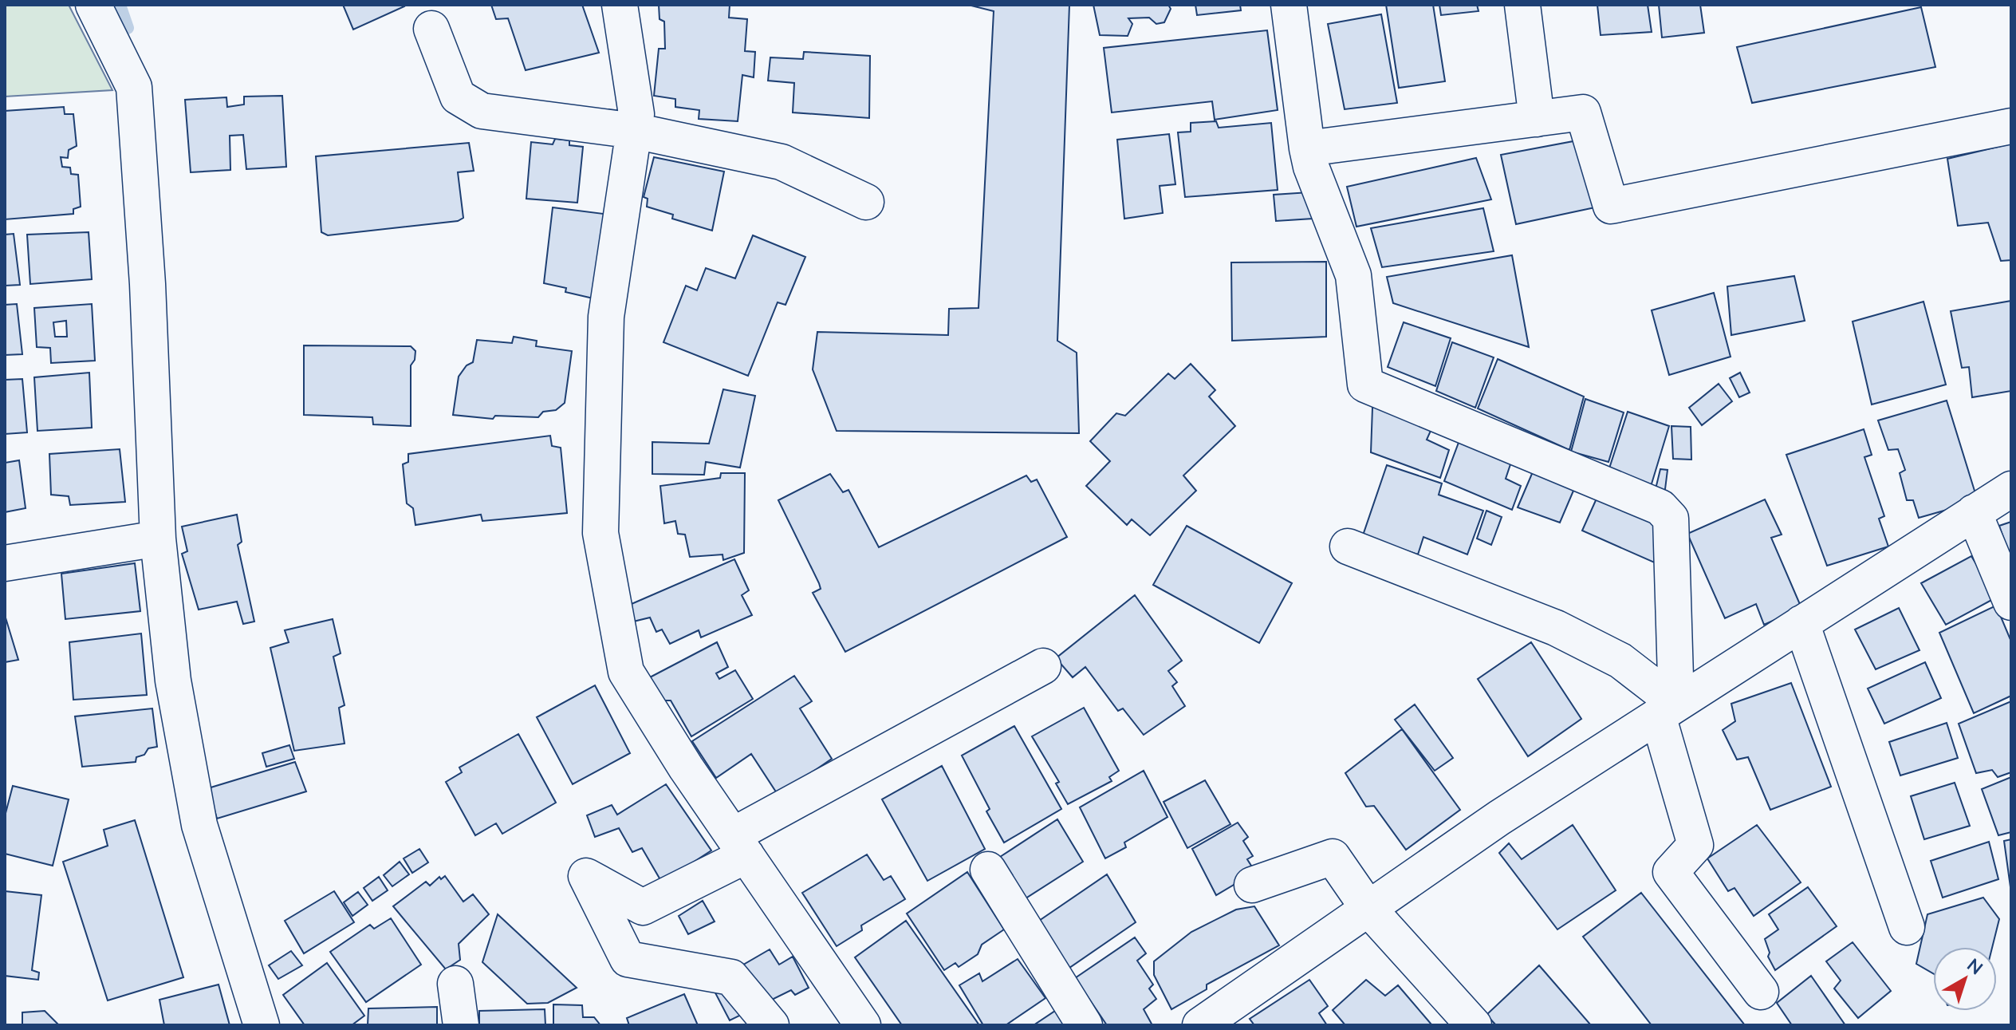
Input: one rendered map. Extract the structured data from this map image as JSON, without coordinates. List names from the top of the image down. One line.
{"north":"top right"}
